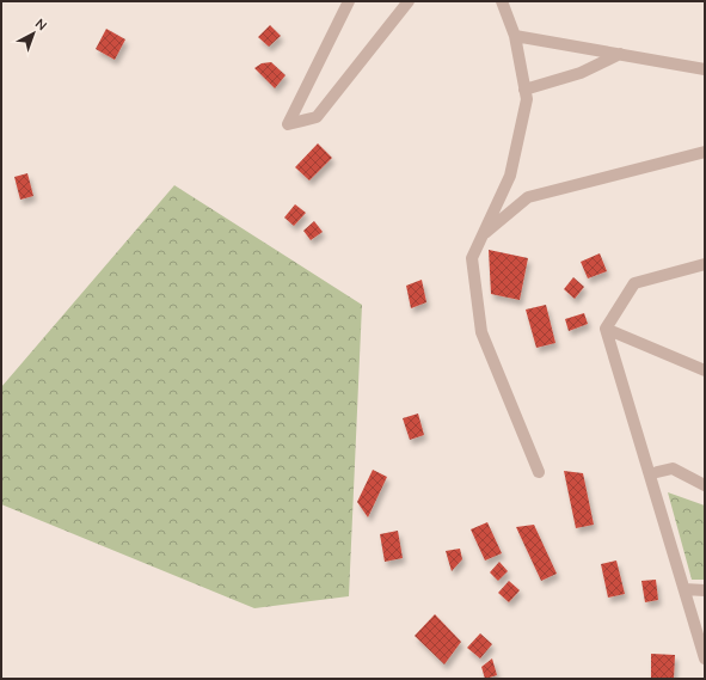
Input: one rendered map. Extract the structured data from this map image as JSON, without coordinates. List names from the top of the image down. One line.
{"north":"top right"}
